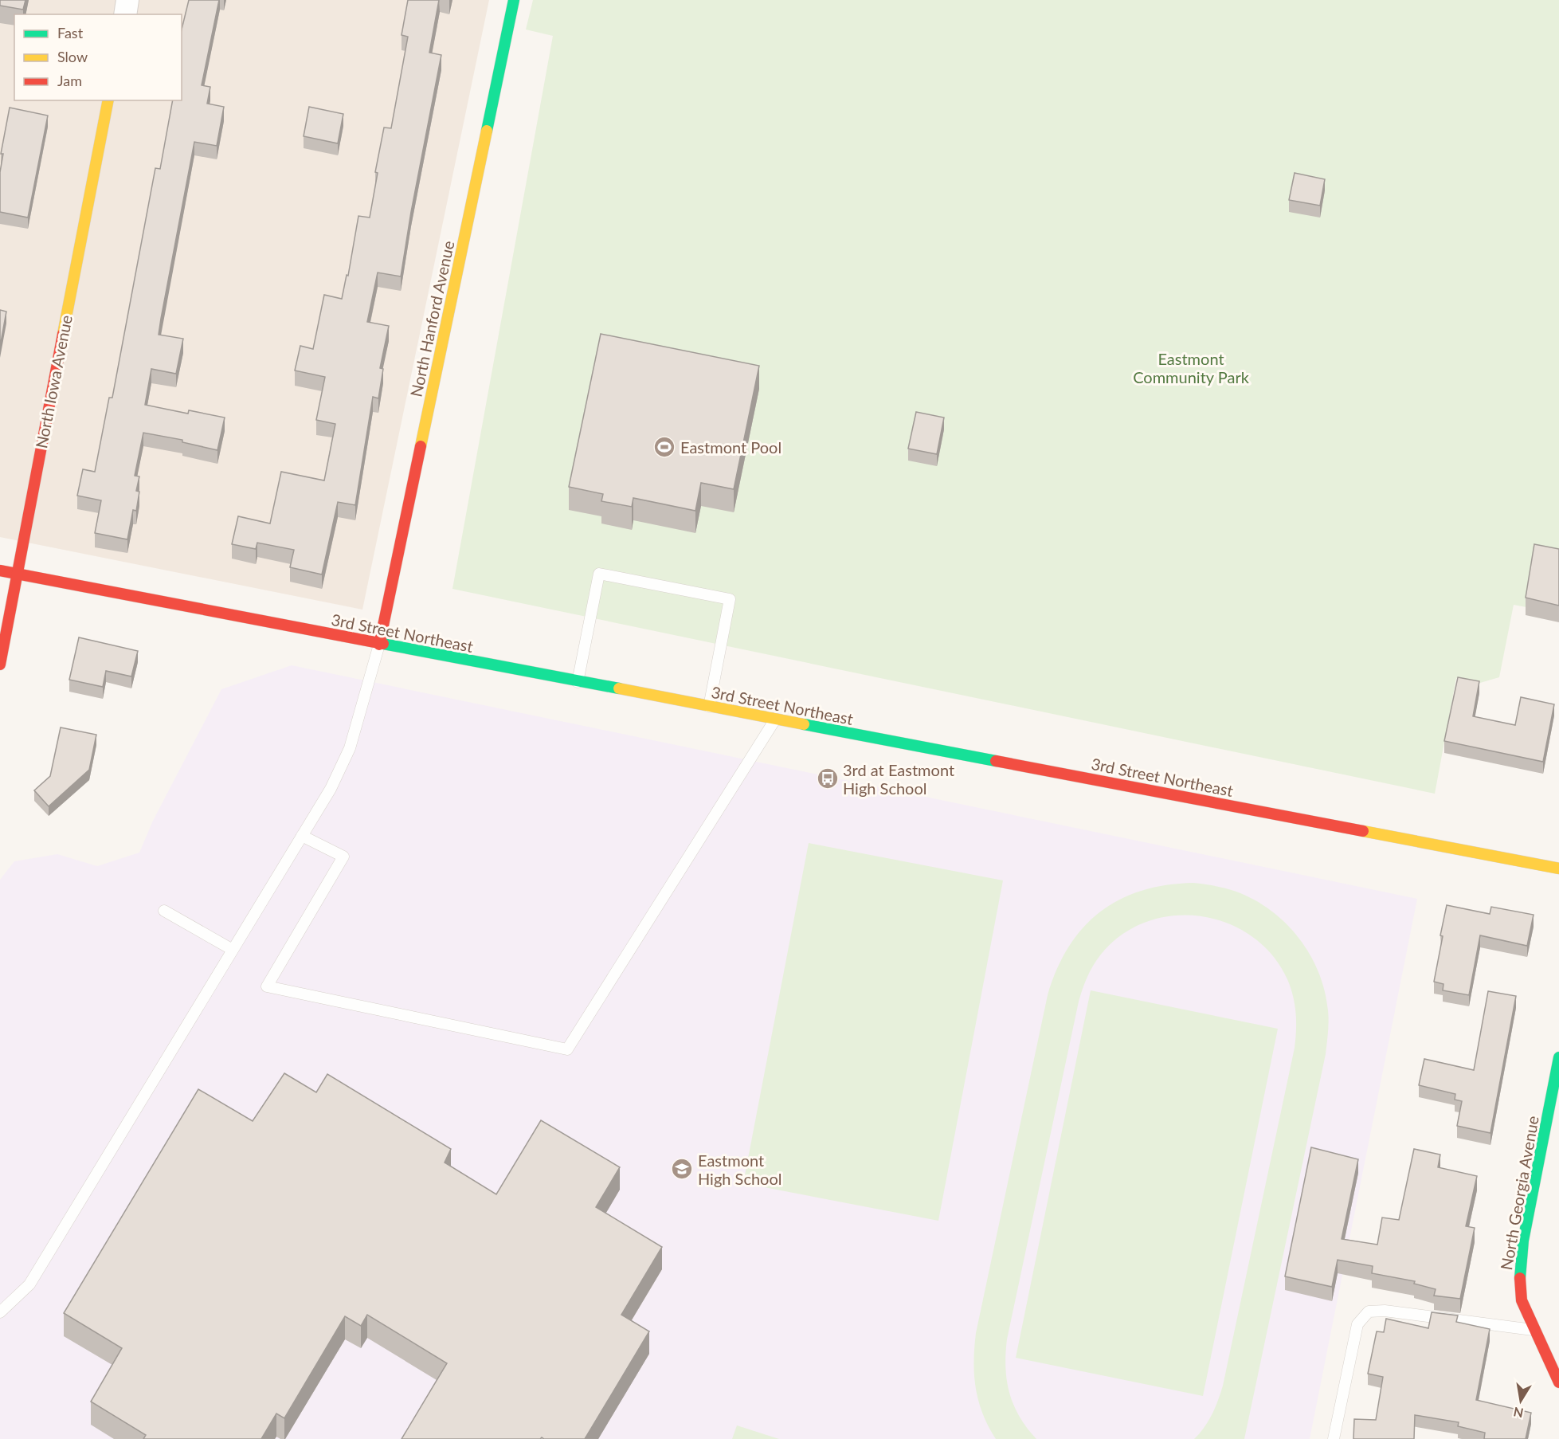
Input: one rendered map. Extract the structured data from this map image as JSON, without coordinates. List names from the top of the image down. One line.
{"streets":{"street":["North Hanford Avenue","North Iowa Avenue","3rd Street Northeast","North Georgia Avenue"]},"crossings":[["North Hanford Avenue","3rd Street Northeast"],["North Iowa Avenue","3rd Street Northeast"]],"parks":["Eastmont Community Park"],"places":{"sports":["Eastmont Pool"],"bus stop":["3rd at Eastmont High School"],"school or university":["Eastmont High School"]},"legend":["Fast","Slow","Jam"],"north":"bottom"}
